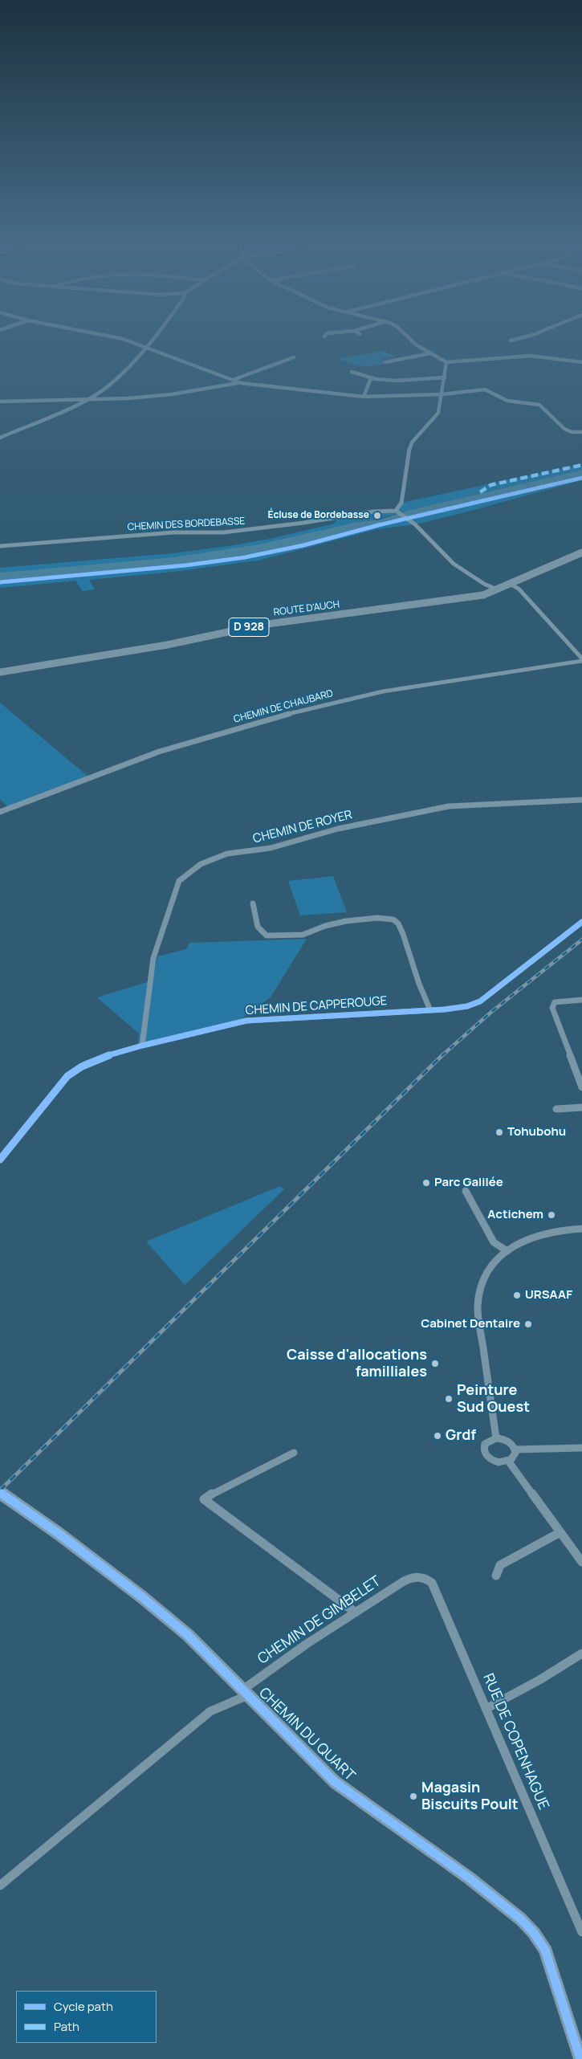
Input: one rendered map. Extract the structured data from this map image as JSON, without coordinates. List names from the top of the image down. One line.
{"streets":{"main road":["ROUTE D'AUCH","D 928"],"street":["CHEMIN DES BORDEBASSE","CHEMIN DE CHAUBARD","CHEMIN DE ROYER","CHEMIN DE CAPPEROUGE","CHEMIN DE GIMBELET","CHEMIN DU QUART","RUE DE COPENHAGUE"]},"crossings":[["ROUTE D'AUCH","D 928"],["CHEMIN DE ROYER","CHEMIN DE CAPPEROUGE"],["CHEMIN DE GIMBELET","CHEMIN DU QUART"],["CHEMIN DE GIMBELET","RUE DE COPENHAGUE"]],"places":["Écluse de Bordebasse","Tohubohu","Parc Galilée","Actichem","URSAAF","Cabinet Dentaire","Caisse d'allocations familliales","Peinture Sud Ouest","Grdf","Magasin Biscuits Poult"],"legend":["Cycle path","Path"]}
